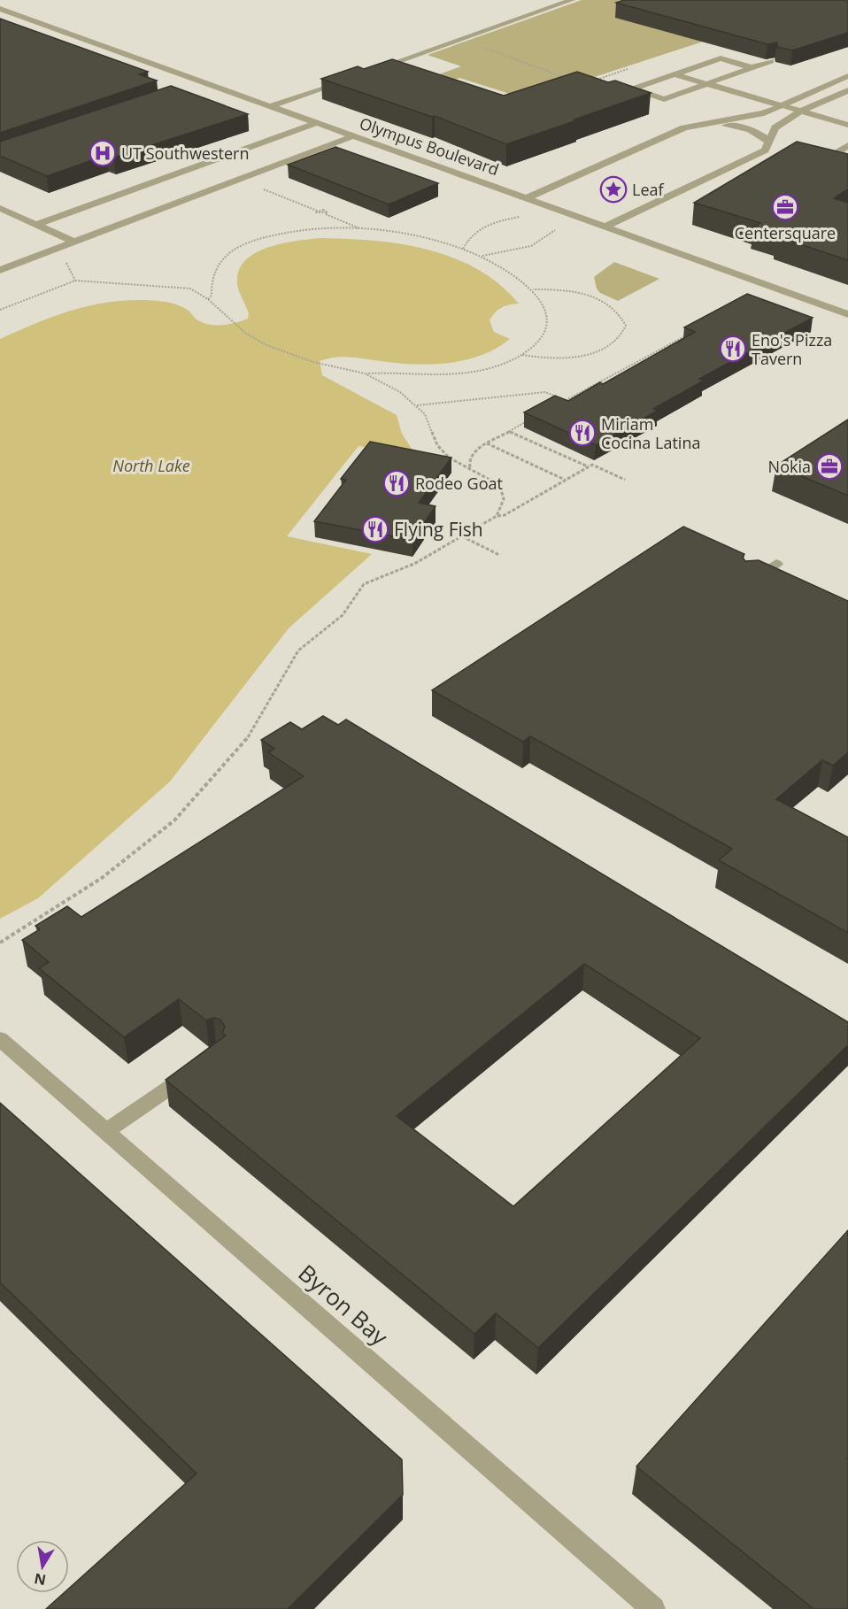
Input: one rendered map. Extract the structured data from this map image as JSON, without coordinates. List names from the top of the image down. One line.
{"streets":{"street":["Olympus Boulevard","Byron Bay"]},"water":["North Lake"],"places":{"hospital":["UT Southwestern"],"place":["Leaf"],"office":["Centersquare","Nokia"],"restaurant":["Eno's Pizza Tavern","Miriam Cocina Latina","Rodeo Goat","Flying Fish"]},"north":"bottom"}
